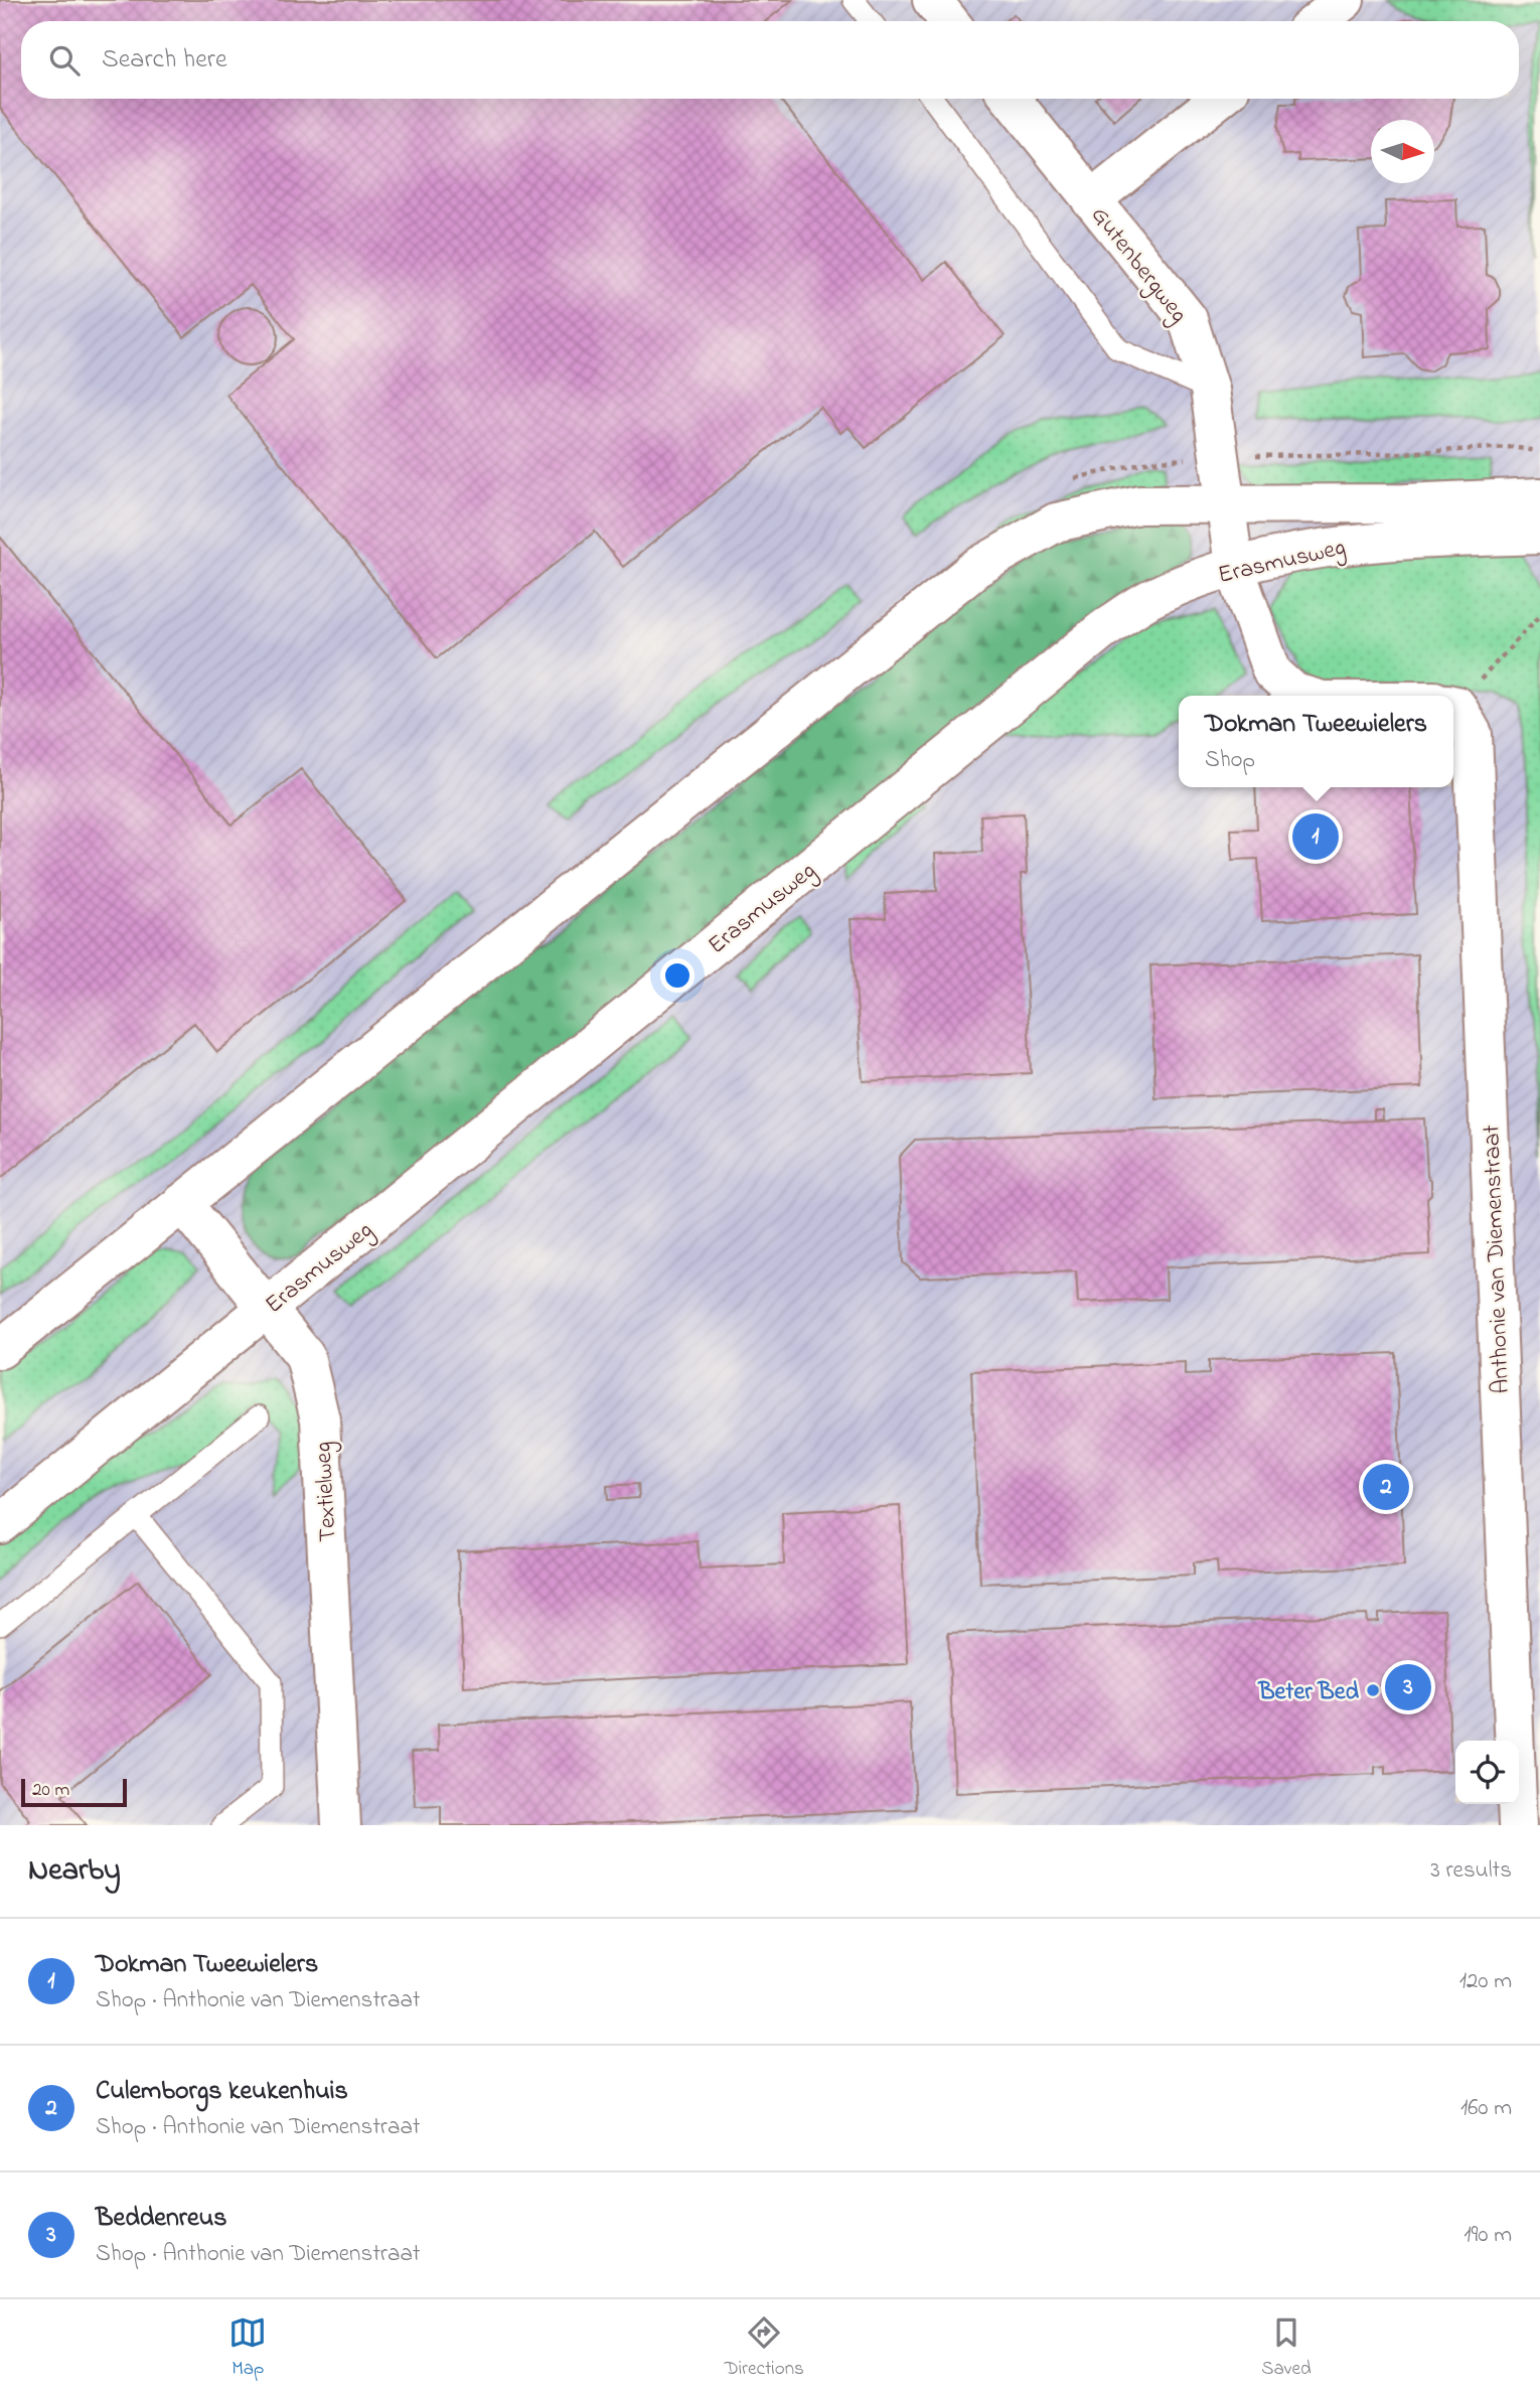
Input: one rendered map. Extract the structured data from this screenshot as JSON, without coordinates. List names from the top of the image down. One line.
{"streets":{"street":["Gutenbergweg","Erasmusweg","Anthonie van Diemenstraat","Textielweg"]},"crossings":[["Gutenbergweg","Erasmusweg"],["Erasmusweg","Textielweg"]],"places":["Beter Bed"],"scale_bar":"20 m","north":"right","page":{"search":"Search here","popup":["Dokman Tweewielers","Shop"],"pins":["1","2","3"],"scale":"20 m","heading":["Nearby","3 results"],"list":[{"mark":"1","name":"Dokman Tweewielers","note":"Shop · Anthonie van Diemenstraat","value":"120 m"},{"mark":"2","name":"Culemborgs keukenhuis","note":"Shop · Anthonie van Diemenstraat","value":"160 m"},{"mark":"3","name":"Beddenreus","note":"Shop · Anthonie van Diemenstraat","value":"190 m"}],"nav":["Map","Directions","Saved"]}}
